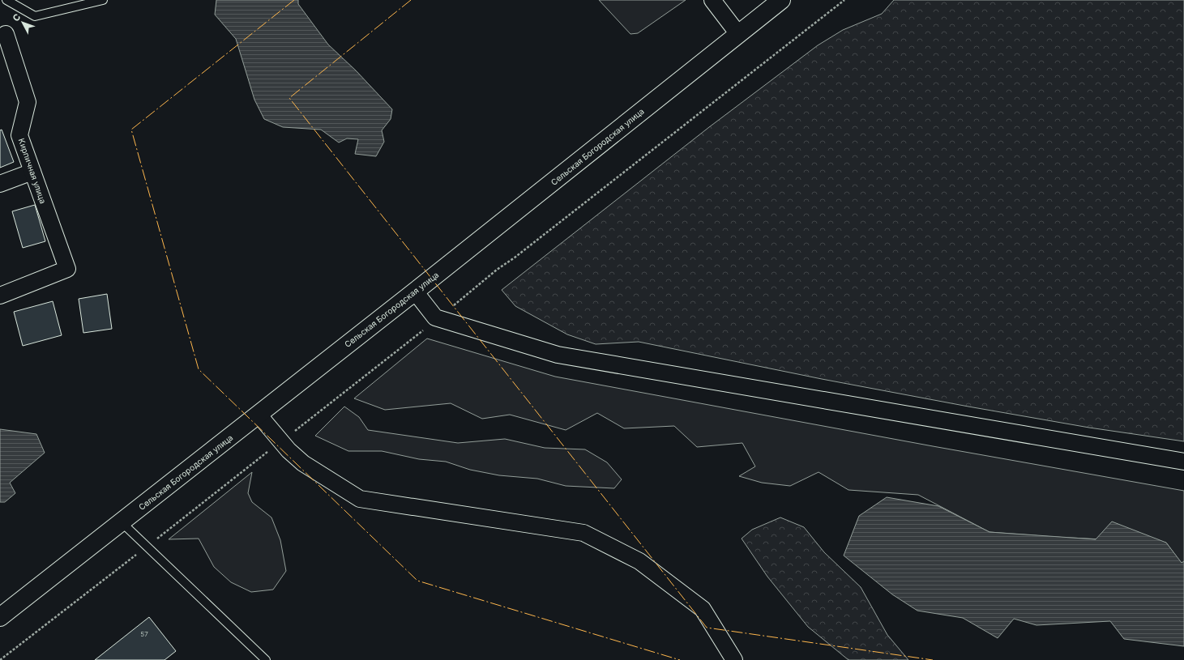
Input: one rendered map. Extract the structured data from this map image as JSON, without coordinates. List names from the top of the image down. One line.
{"streets":{"main road":["Сельская Богородская улица"],"street":["Кирпичная улица"]},"house_numbers":["57"],"north":"top left"}
